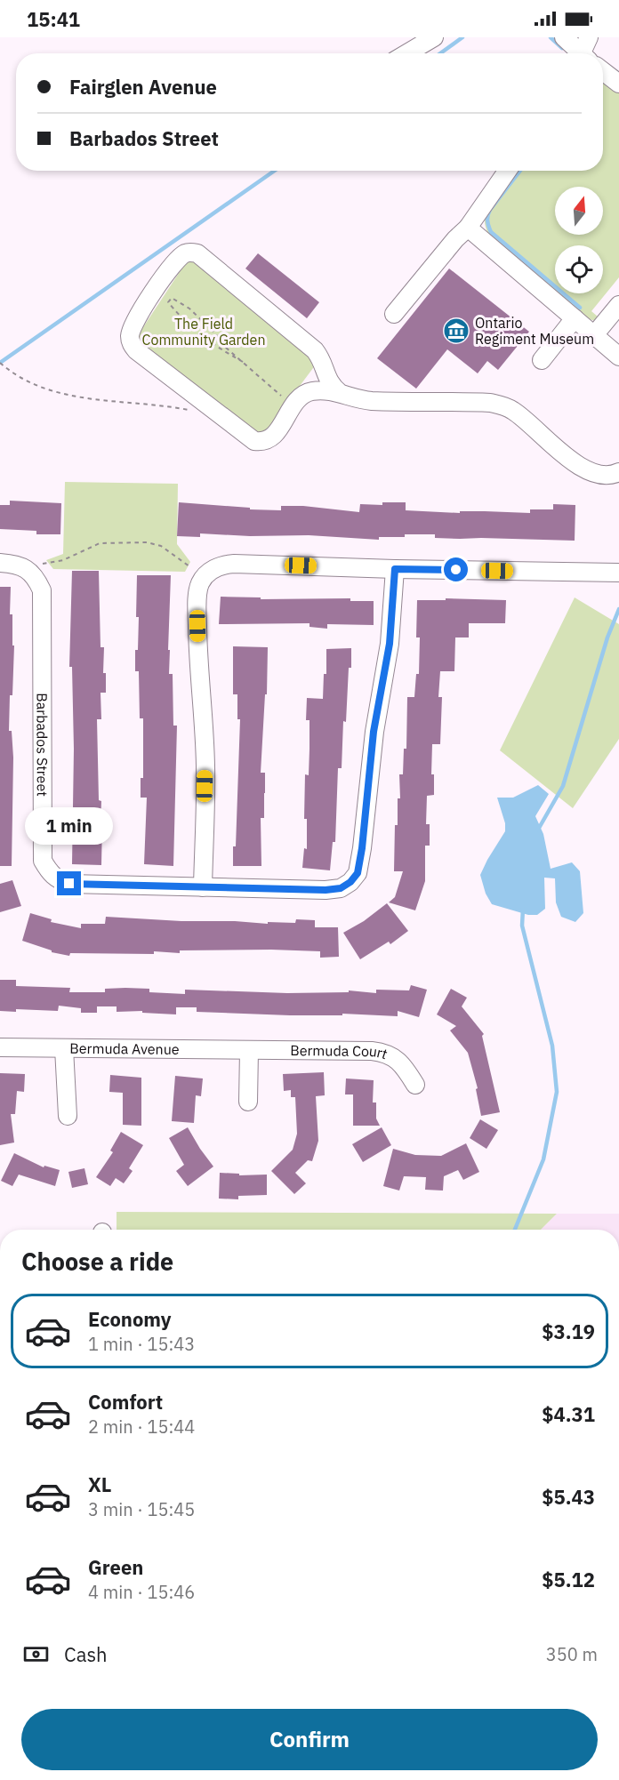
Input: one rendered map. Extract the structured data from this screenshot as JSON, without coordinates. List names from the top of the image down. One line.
{"streets":{"street":["Barbados Street","Bermuda Avenue","Bermuda Court"]},"crossings":[["Bermuda Avenue","Bermuda Court"]],"parks":["The Field Community Garden"],"places":{"museum":["Ontario Regiment Museum"]},"north":"top","page":{"status":"15:41","banner":["Fairglen Avenue","Barbados Street"],"bubble":"1 min","heading":"Choose a ride","list":[{"name":"Economy","note":"1 min · 15:43","value":"$3.19"},{"name":"Comfort","note":"2 min · 15:44","value":"$4.31"},{"name":"XL","note":"3 min · 15:45","value":"$5.43"},{"name":"Green","note":"4 min · 15:46","value":"$5.12"}],"pay":["Cash","350 m"],"buttons":"Confirm"}}
